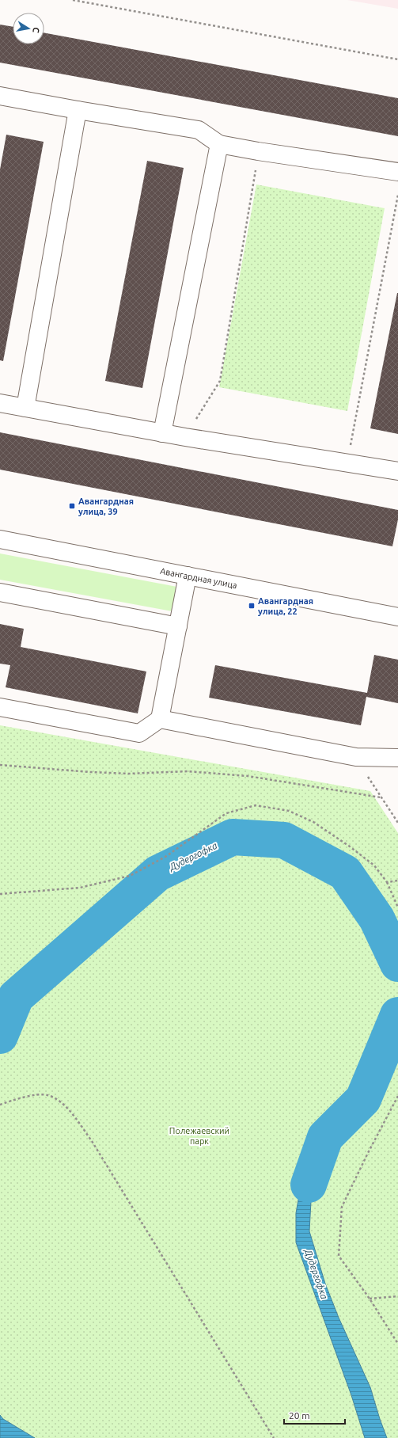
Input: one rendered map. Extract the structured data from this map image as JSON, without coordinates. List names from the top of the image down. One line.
{"streets":{"street":["Авангардная улица"]},"water":["Дудергофка"],"parks":["Полежаевский парк"],"places":{"transit":["Авангардная улица, 39","Авангардная улица, 22"]},"scale_bar":"20 m","north":"right"}
